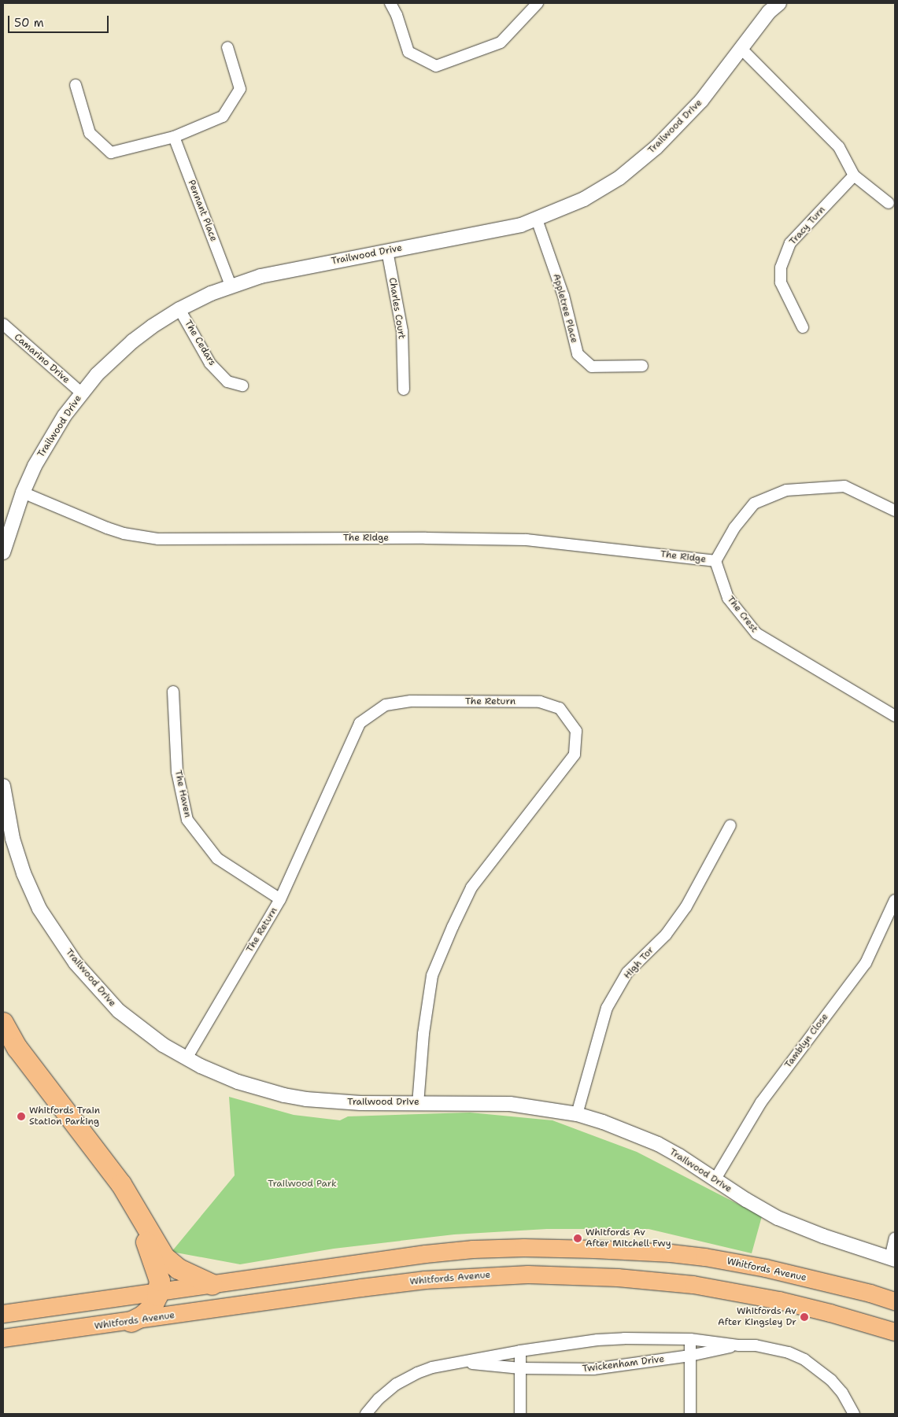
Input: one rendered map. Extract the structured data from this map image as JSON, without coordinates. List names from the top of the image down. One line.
{"streets":{"main road":["Whitfords Avenue"],"street":["Trailwood Drive","Pennant Place","Tracy Turn","Charles Court","Appletree Place","The Cedars","Camarino Drive","The Ridge","The Crest","The Return","The Haven","High Tor","Tamblyn Close","Twickenham Drive"]},"crossings":[["Trailwood Drive","Pennant Place"],["Trailwood Drive","Charles Court"],["Trailwood Drive","Appletree Place"],["Trailwood Drive","The Cedars"],["Trailwood Drive","Camarino Drive"],["Trailwood Drive","The Ridge"],["Trailwood Drive","The Return"],["Trailwood Drive","High Tor"],["Trailwood Drive","Tamblyn Close"],["The Ridge","The Crest"],["The Return","The Haven"]],"parks":["Trailwood Park"],"places":["Whitfords Train Station Parking","Whitfords Av After Mitchell Fwy","Whitfords Av After Kingsley Dr"],"scale_bar":"50 m"}
